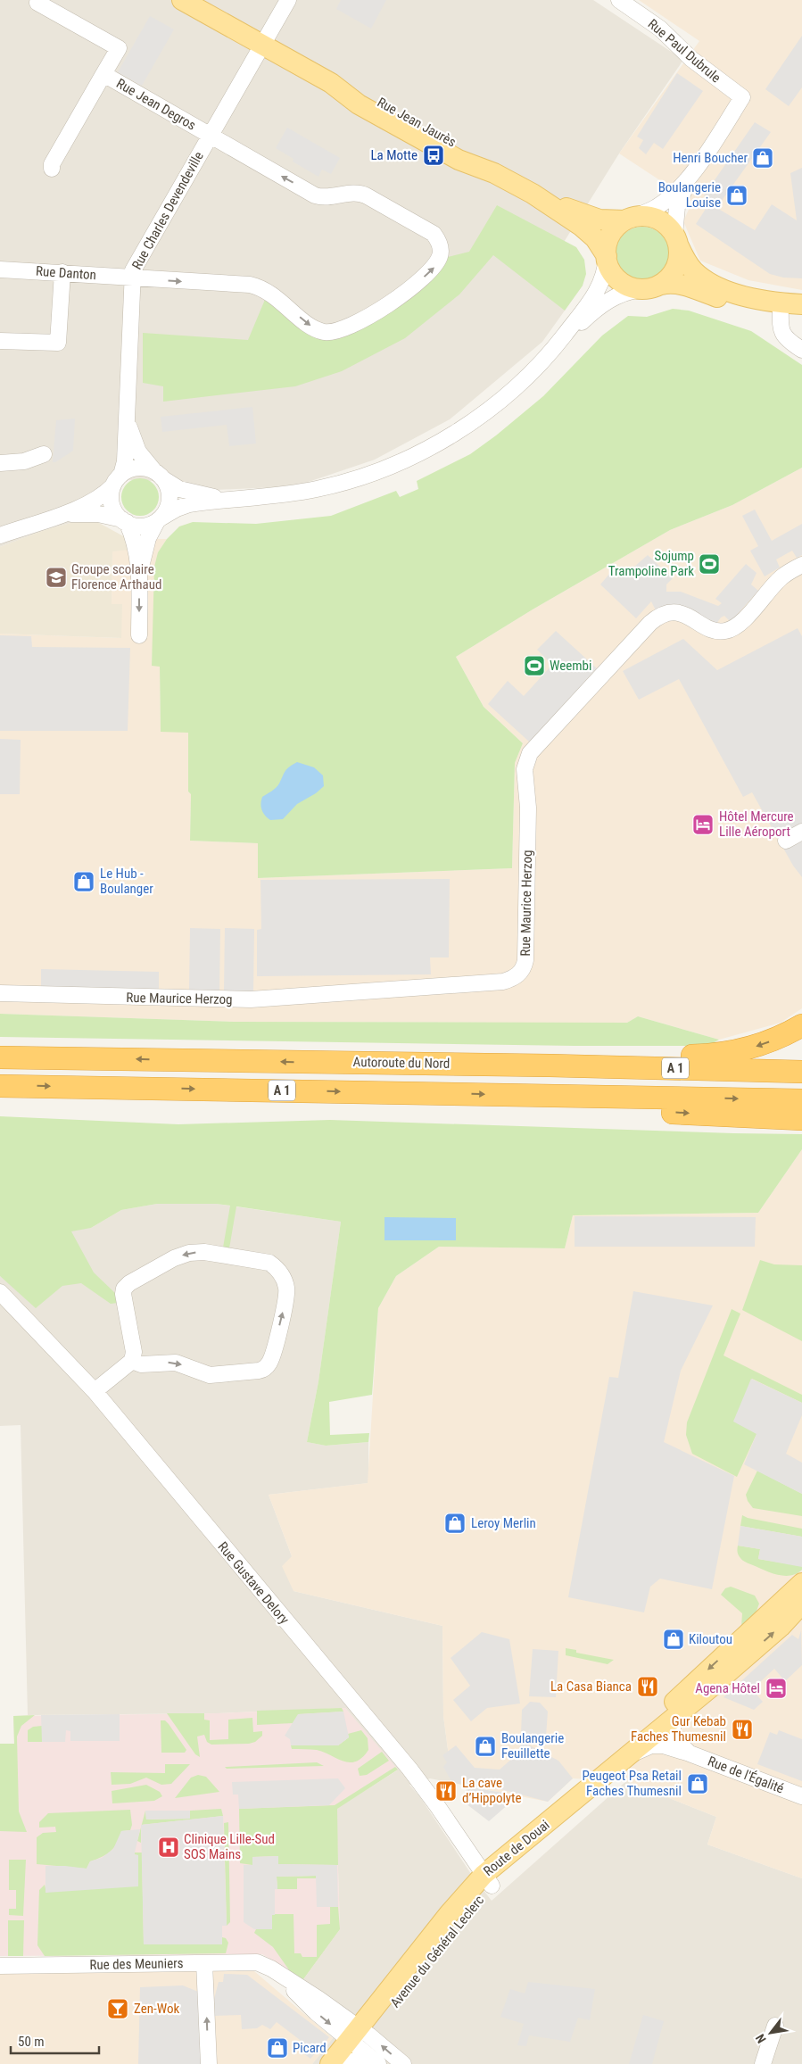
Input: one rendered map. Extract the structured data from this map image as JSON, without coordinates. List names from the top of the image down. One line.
{"streets":{"highway":["Autoroute du Nord","A 1"],"main road":["Rue Jean Jaurès","Route de Douai"],"street":["Rue Paul Dubrule","Rue Jean Degros","Rue Charles Devendeville","Rue Danton","Rue Maurice Herzog","Rue Gustave Delory","Rue de l'Égalité","Rue des Meuniers"]},"crossings":[["Rue Paul Dubrule","Rue Jean Jaurès"],["Rue Jean Degros","Rue Charles Devendeville"],["Rue Jean Degros","Rue Danton"],["Rue Jean Jaurès","Rue Charles Devendeville"],["Rue Charles Devendeville","Rue Danton"],["Rue Gustave Delory","Route de Douai"],["Rue de l'Égalité","Route de Douai"],["Route de Douai","Rue des Meuniers"]],"places":{"bus stop":["La Motte"],"shop":["Henri Boucher","Boulangerie Louise","Le Hub - Boulanger","Leroy Merlin","Kiloutou","Boulangerie Feuillette","Peugeot Psa Retail Faches Thumesnil","Picard"],"sports":["Sojump Trampoline Park","Weembi"],"school or university":["Groupe scolaire Florence Arthaud"],"hotel":["Hôtel Mercure Lille Aéroport","Agena Hôtel"],"restaurant":["La Casa Bianca","Gur Kebab Faches Thumesnil","La cave d’Hippolyte"],"hospital":["Clinique Lille-Sud SOS Mains"],"bar":["Zen-Wok"]},"scale_bar":"50 m","north":"bottom left"}
